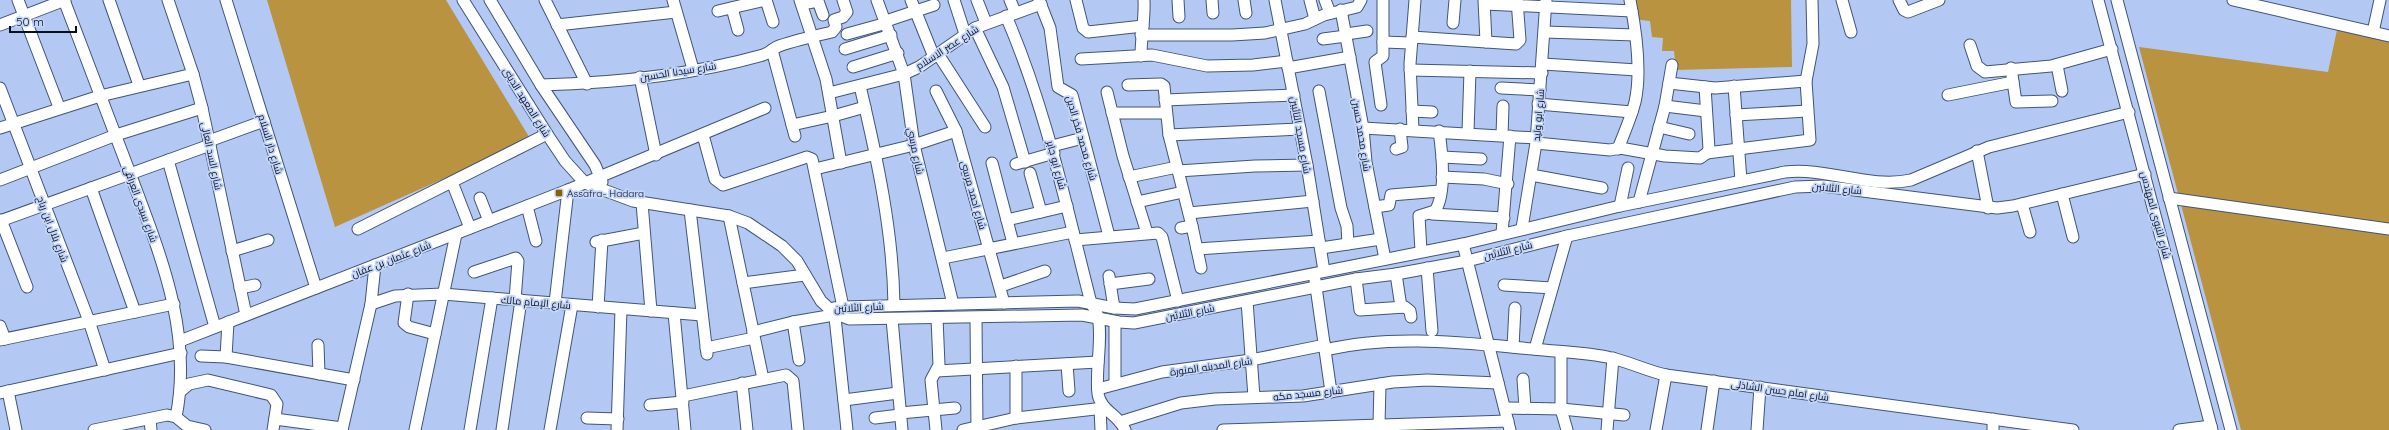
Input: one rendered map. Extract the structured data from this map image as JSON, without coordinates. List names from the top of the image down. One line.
{"streets":{"street":["شارع عصر الاسلام","شارع سيدنا الحسين","شارع المعهد الدينى","شارع ابو وليد","شارع مسجد التائبين","شارع محمد حسين","شارع محمد فخر الدين","شارع دار السلام","شارع مرسي","شارع السد العالى","شارع ابو جابر","شارع الثلاثين","شارع احمد مرسى","شارع سيدى العراقى","شارع النبوى المهندس","شارع بلال ابن رباح","شارع عثمان بن عفان","شارع الإمام مالك","شارع المدينه المنورة","شارع امام حسن الشاذلى","شارع مسجد مكه"]},"crossings":[["شارع عصر الاسلام","شارع محمد فخر الدين"],["شارع عصر الاسلام","شارع مرسي"],["شارع عصر الاسلام","شارع ابو جابر"],["شارع سيدنا الحسين","شارع المعهد الدينى"],["شارع المعهد الدينى","شارع الثلاثين"],["شارع المعهد الدينى","شارع عثمان بن عفان"],["شارع ابو وليد","شارع الثلاثين"],["شارع مسجد التائبين","شارع الثلاثين"],["شارع مسجد التائبين","شارع المدينه المنورة"],["شارع مسجد التائبين","شارع مسجد مكه"],["شارع محمد حسين","شارع الثلاثين"],["شارع دار السلام","شارع عثمان بن عفان"],["شارع مرسي","شارع الثلاثين"],["شارع السد العالى","شارع عثمان بن عفان"],["شارع ابو جابر","شارع الثلاثين"],["شارع الثلاثين","شارع احمد مرسى"],["شارع الثلاثين","شارع النبوى المهندس"],["شارع سيدى العراقى","شارع عثمان بن عفان"],["شارع المدينه المنورة","شارع امام حسن الشاذلى"]],"places":{"transit":["Assafra- Hadara"]},"scale_bar":"50 m"}
